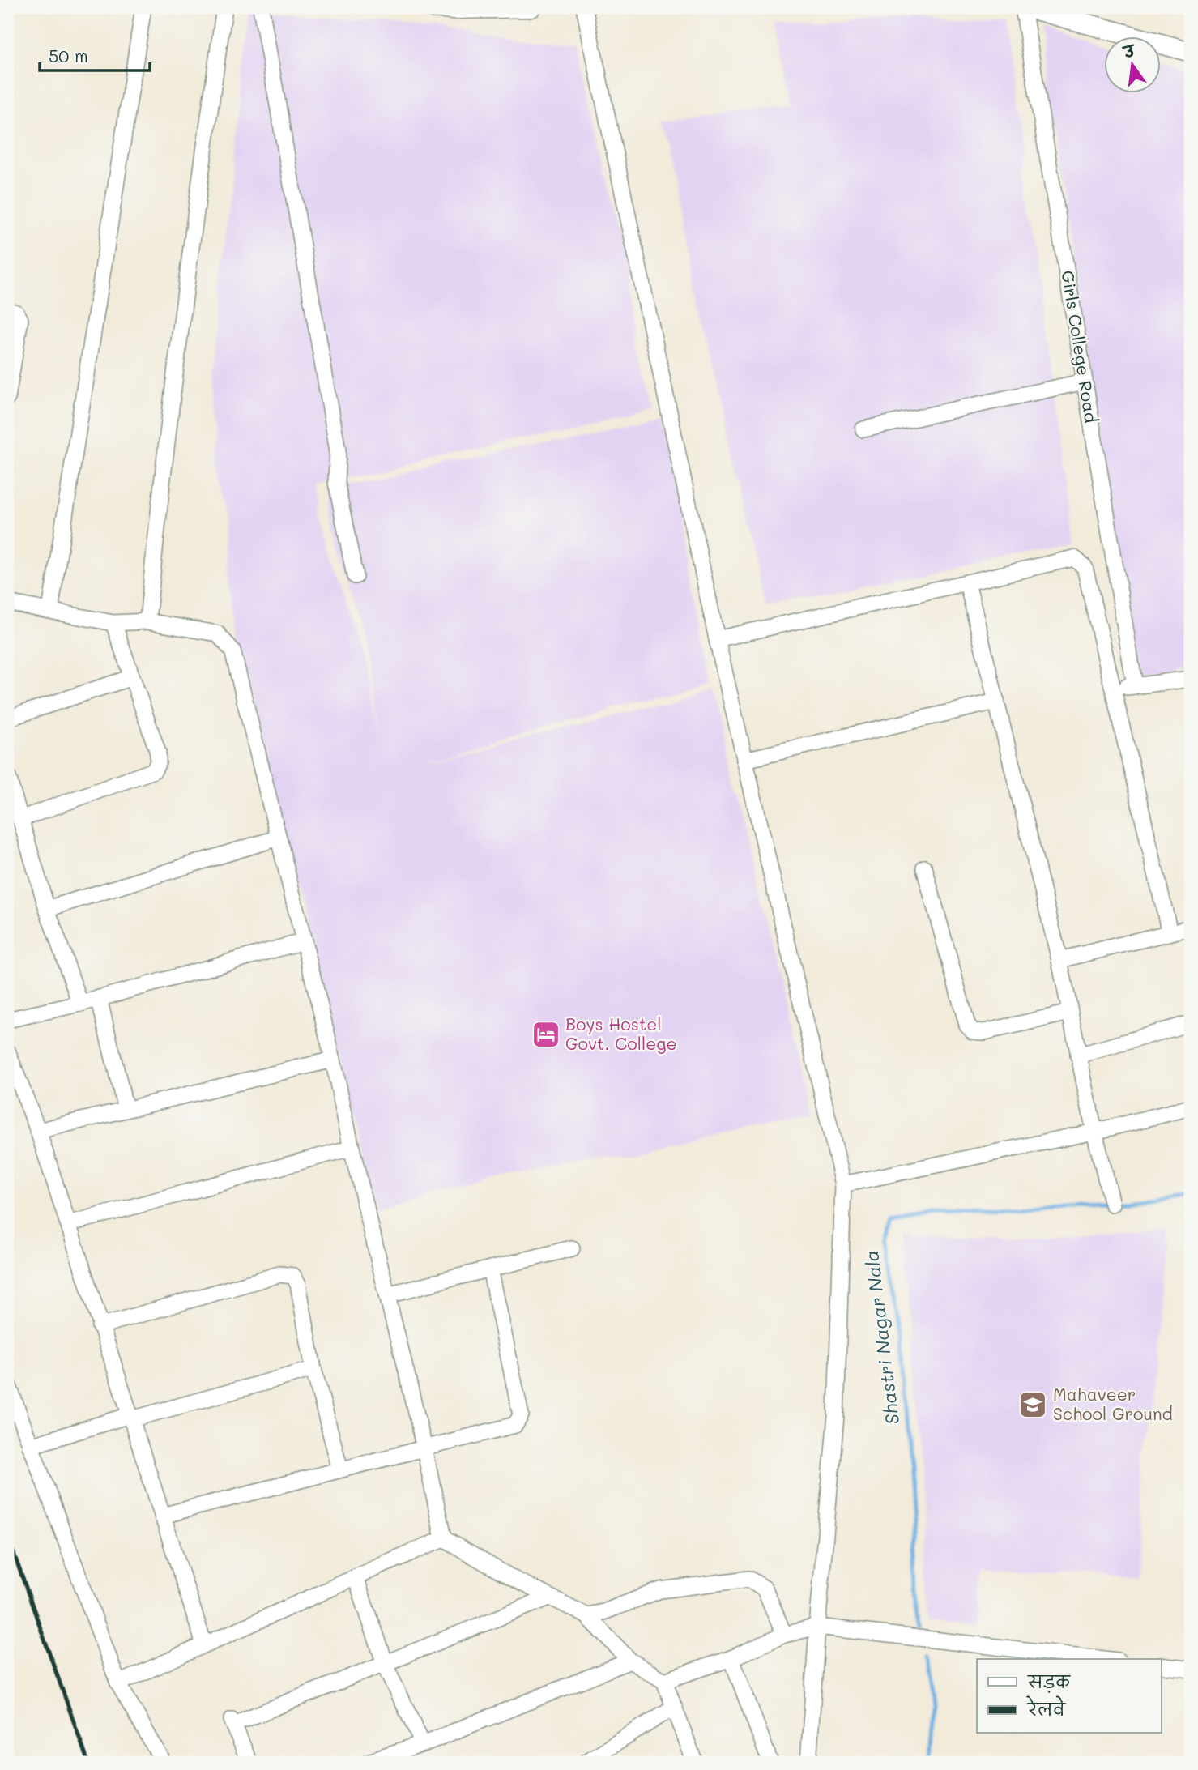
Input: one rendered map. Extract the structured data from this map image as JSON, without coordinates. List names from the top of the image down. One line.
{"streets":{"street":["Girls College Road"]},"water":["Shastri Nagar Nala"],"places":{"hotel":["Boys Hostel Govt. College"],"school or university":["Mahaveer School Ground"]},"legend":["सड़क","रेलवे"],"scale_bar":"50 m","north":"top"}
